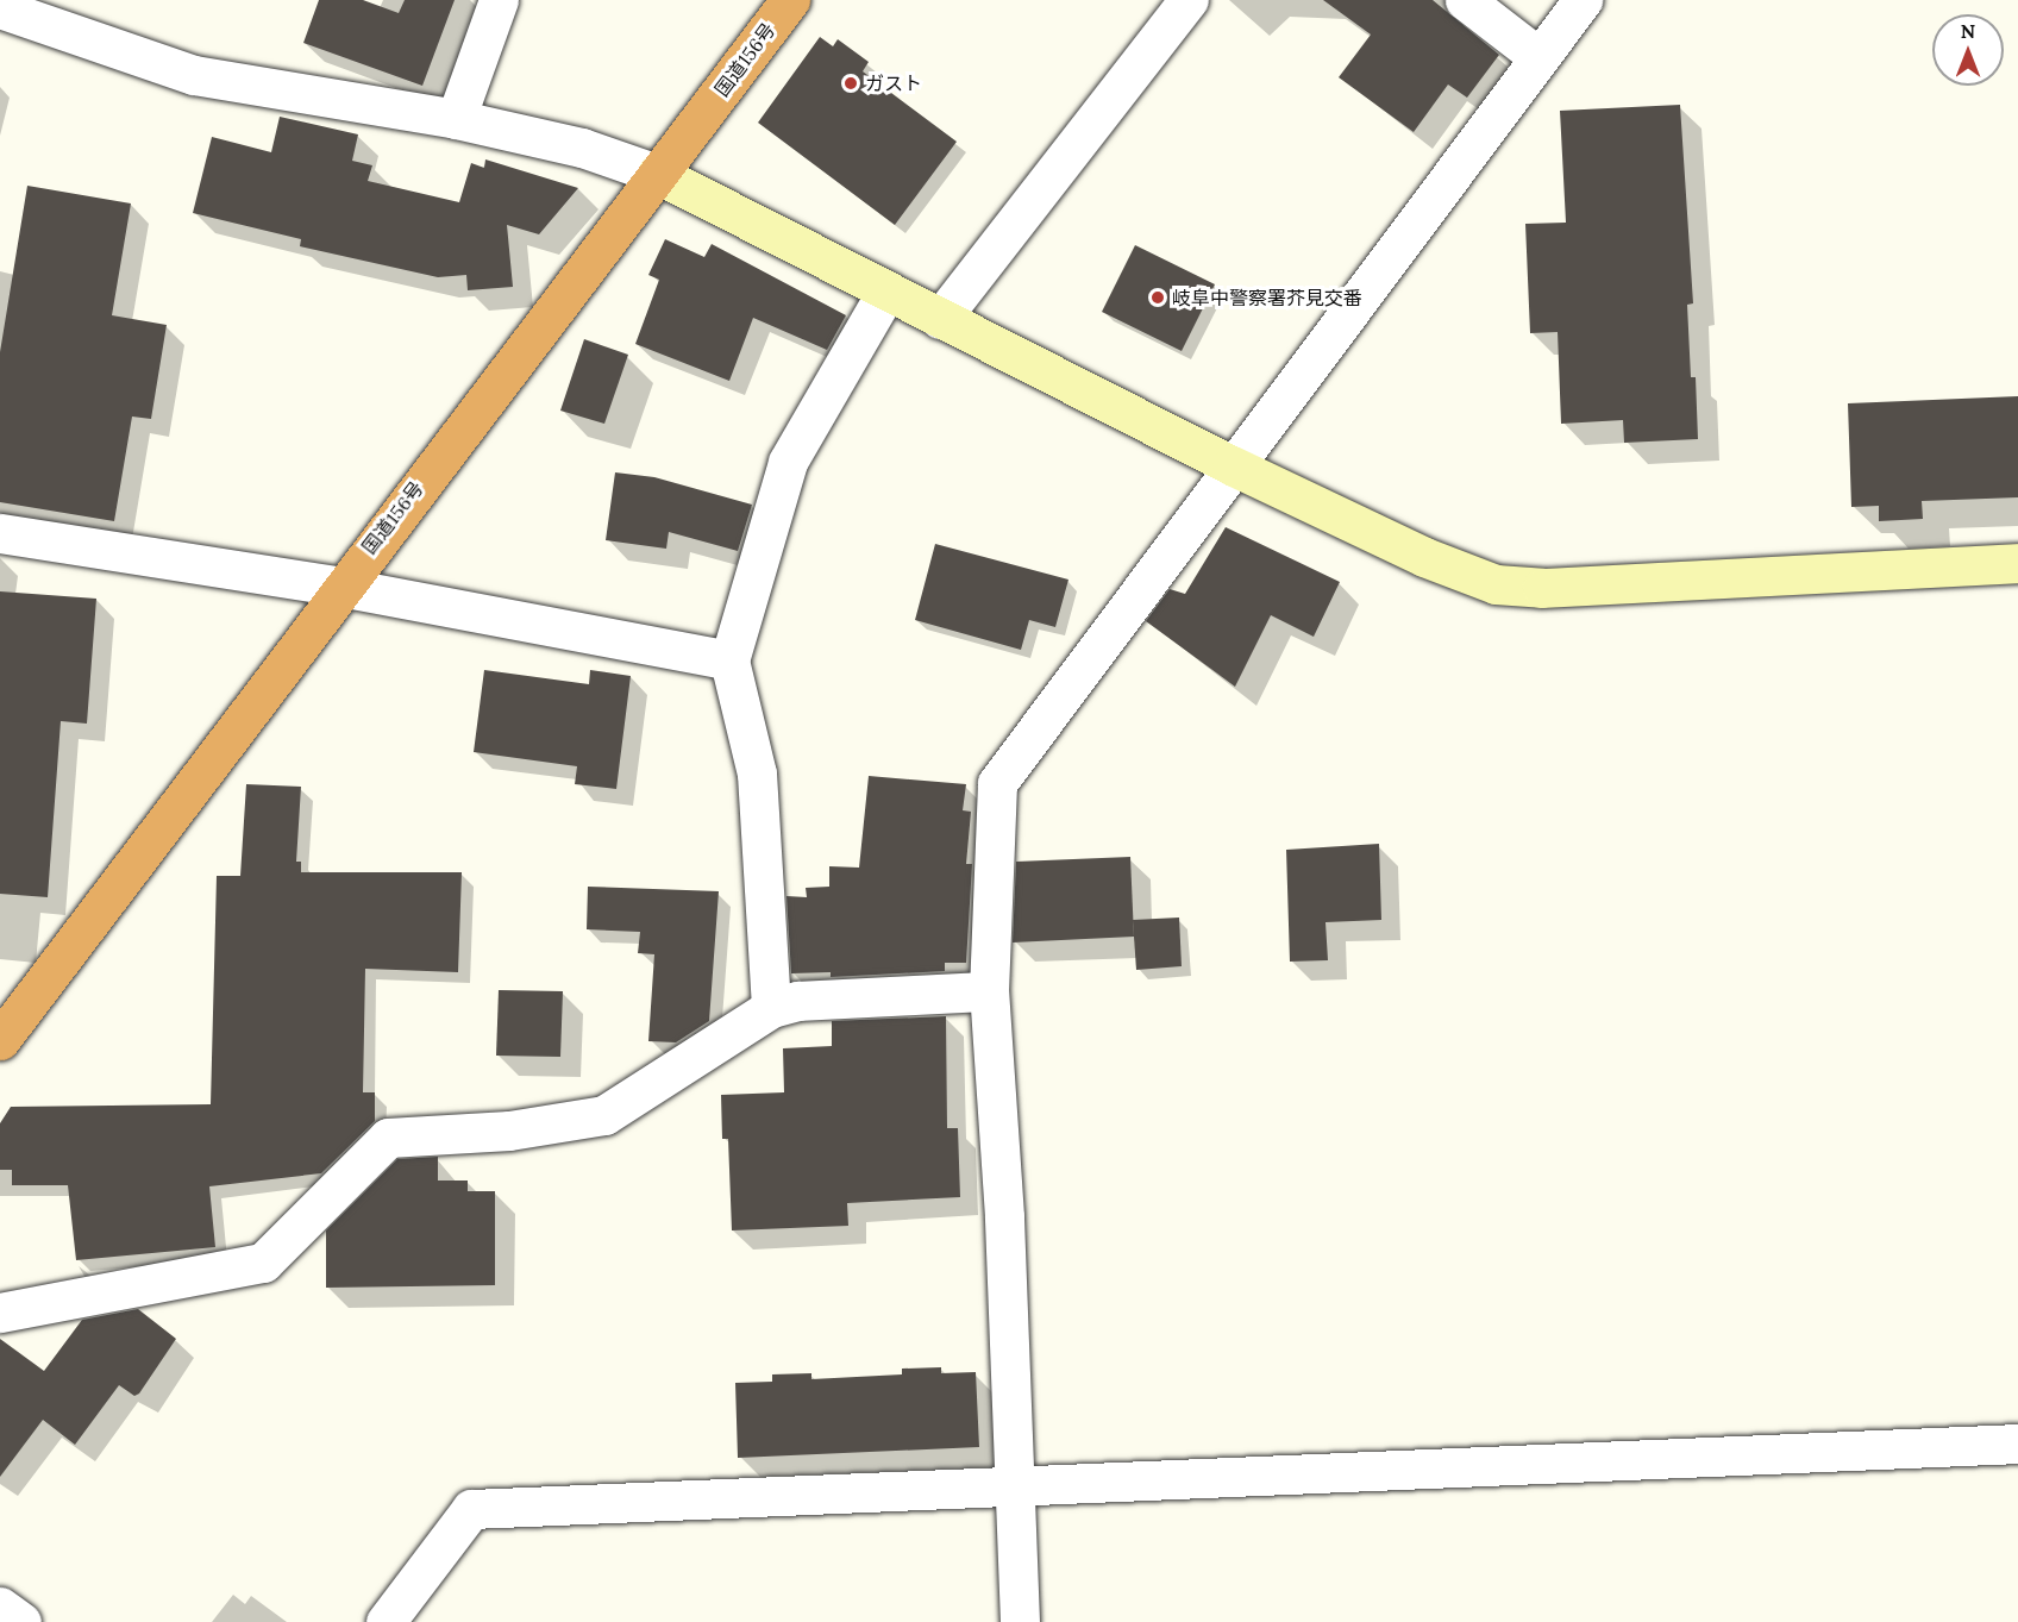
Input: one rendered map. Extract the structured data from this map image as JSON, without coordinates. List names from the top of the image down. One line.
{"streets":{"highway":["国道156号"]},"places":["ガスト","岐阜中警察署芥見交番"],"north":"top"}
